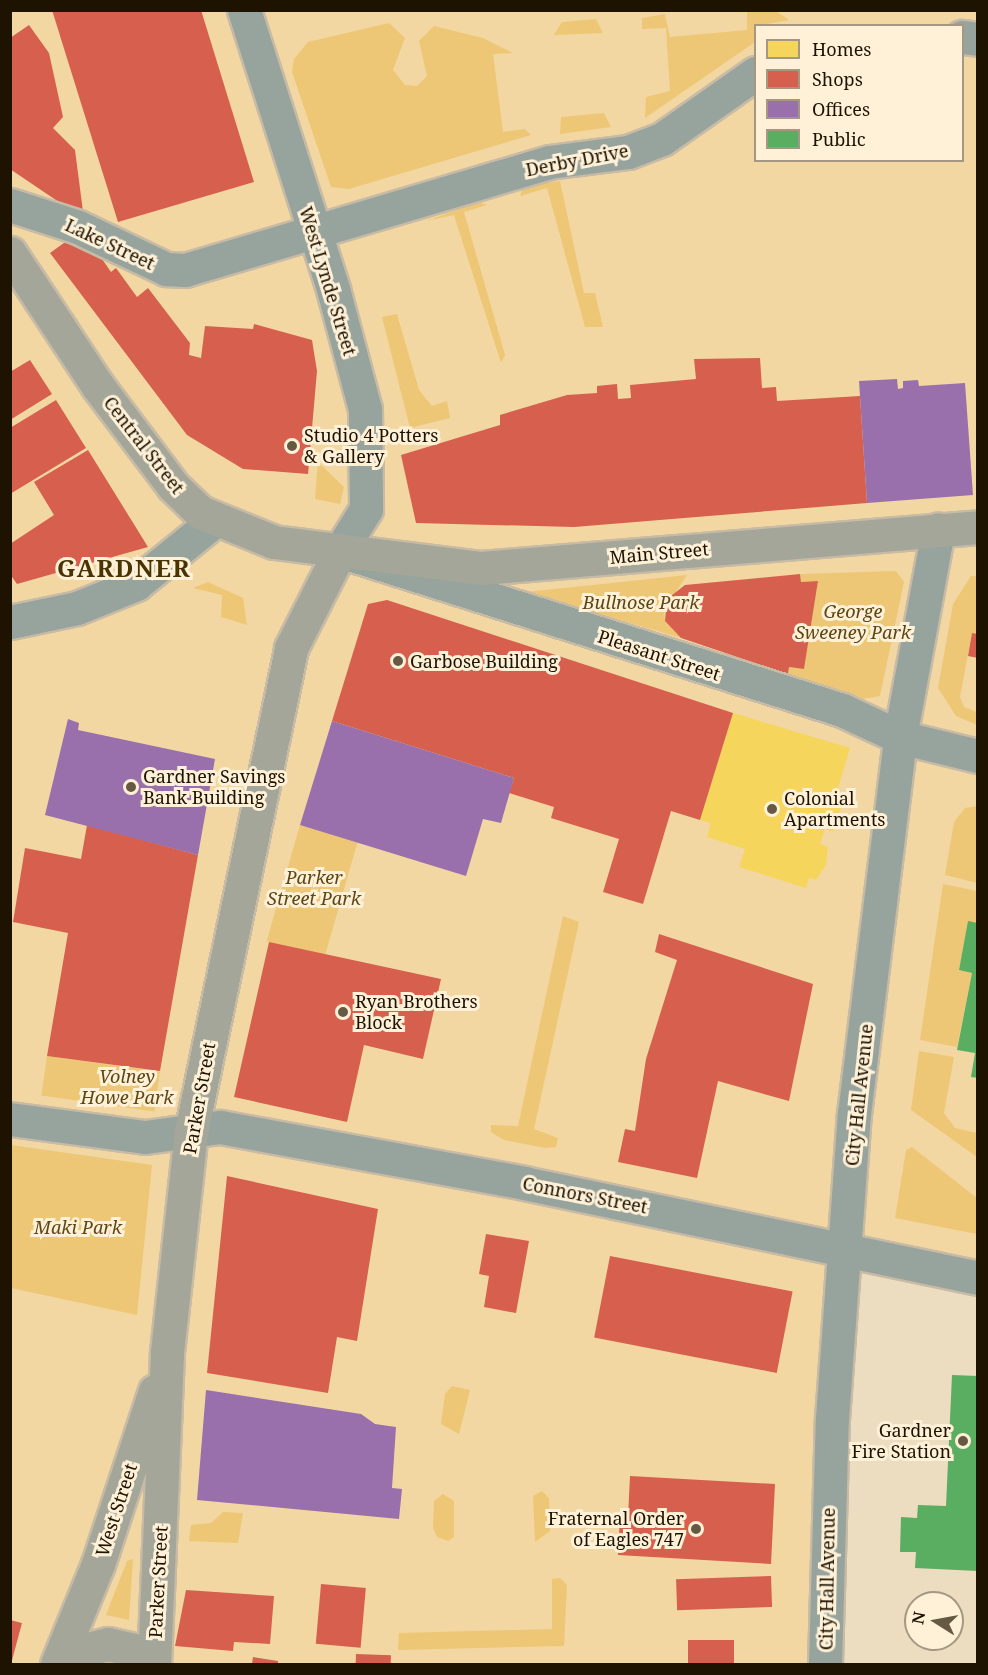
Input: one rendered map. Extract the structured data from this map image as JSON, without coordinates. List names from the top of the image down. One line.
{"streets":{"main road":["Central Street","Main Street","Parker Street","West Street"],"street":["Derby Drive","Lake Street","West Lynde Street","Pleasant Street","City Hall Avenue","Connors Street"]},"crossings":[["Derby Drive","Lake Street"],["Derby Drive","West Lynde Street"],["Lake Street","West Lynde Street"],["West Lynde Street","Central Street"],["West Lynde Street","Main Street"],["West Lynde Street","Pleasant Street"],["West Lynde Street","Parker Street"],["Central Street","Main Street"],["Central Street","Pleasant Street"],["Central Street","Parker Street"],["Main Street","Pleasant Street"],["Main Street","City Hall Avenue"],["Main Street","Parker Street"],["Pleasant Street","City Hall Avenue"],["Pleasant Street","Parker Street"],["City Hall Avenue","Connors Street"],["Parker Street","Connors Street"],["Parker Street","West Street"]],"districts":["GARDNER"],"parks":["Bullnose Park","George Sweeney Park","Parker Street Park","Volney Howe Park","Maki Park"],"places":["Studio 4 Potters & Gallery","Garbose Building","Gardner Savings Bank Building","Colonial Apartments","Ryan Brothers Block","Gardner Fire Station","Fraternal Order of Eagles 747"],"legend":["Homes","Shops","Offices","Public"],"north":"left"}
